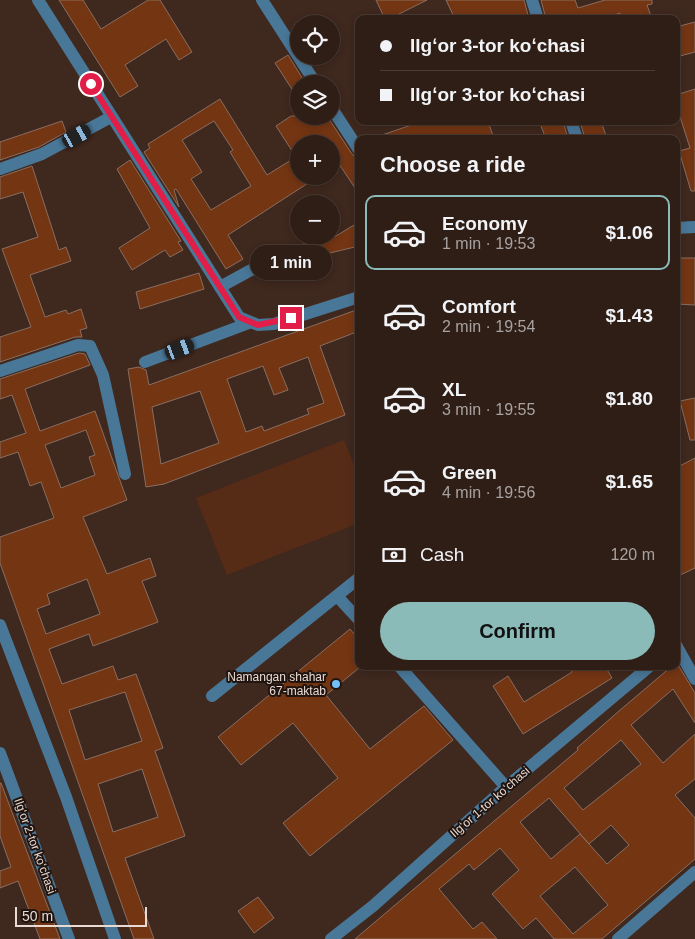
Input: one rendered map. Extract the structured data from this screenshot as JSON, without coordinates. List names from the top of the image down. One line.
{"streets":{"street":["Ilgʻor 1-tor koʻchasi","Ilgʻor 2-tor koʻchasi"]},"places":["Namangan shahar 67-maktab"],"scale_bar":"50 m","page":{"map_buttons":["+","−"],"banner":["Ilgʻor 3-tor koʻchasi","Ilgʻor 3-tor koʻchasi"],"heading":"Choose a ride","list":[{"name":"Economy","note":"1 min · 19:53","value":"$1.06"},{"name":"Comfort","note":"2 min · 19:54","value":"$1.43"},{"name":"XL","note":"3 min · 19:55","value":"$1.80"},{"name":"Green","note":"4 min · 19:56","value":"$1.65"}],"bubble":"1 min","pay":["Cash","120 m"],"buttons":"Confirm","scale":"50 m"}}
